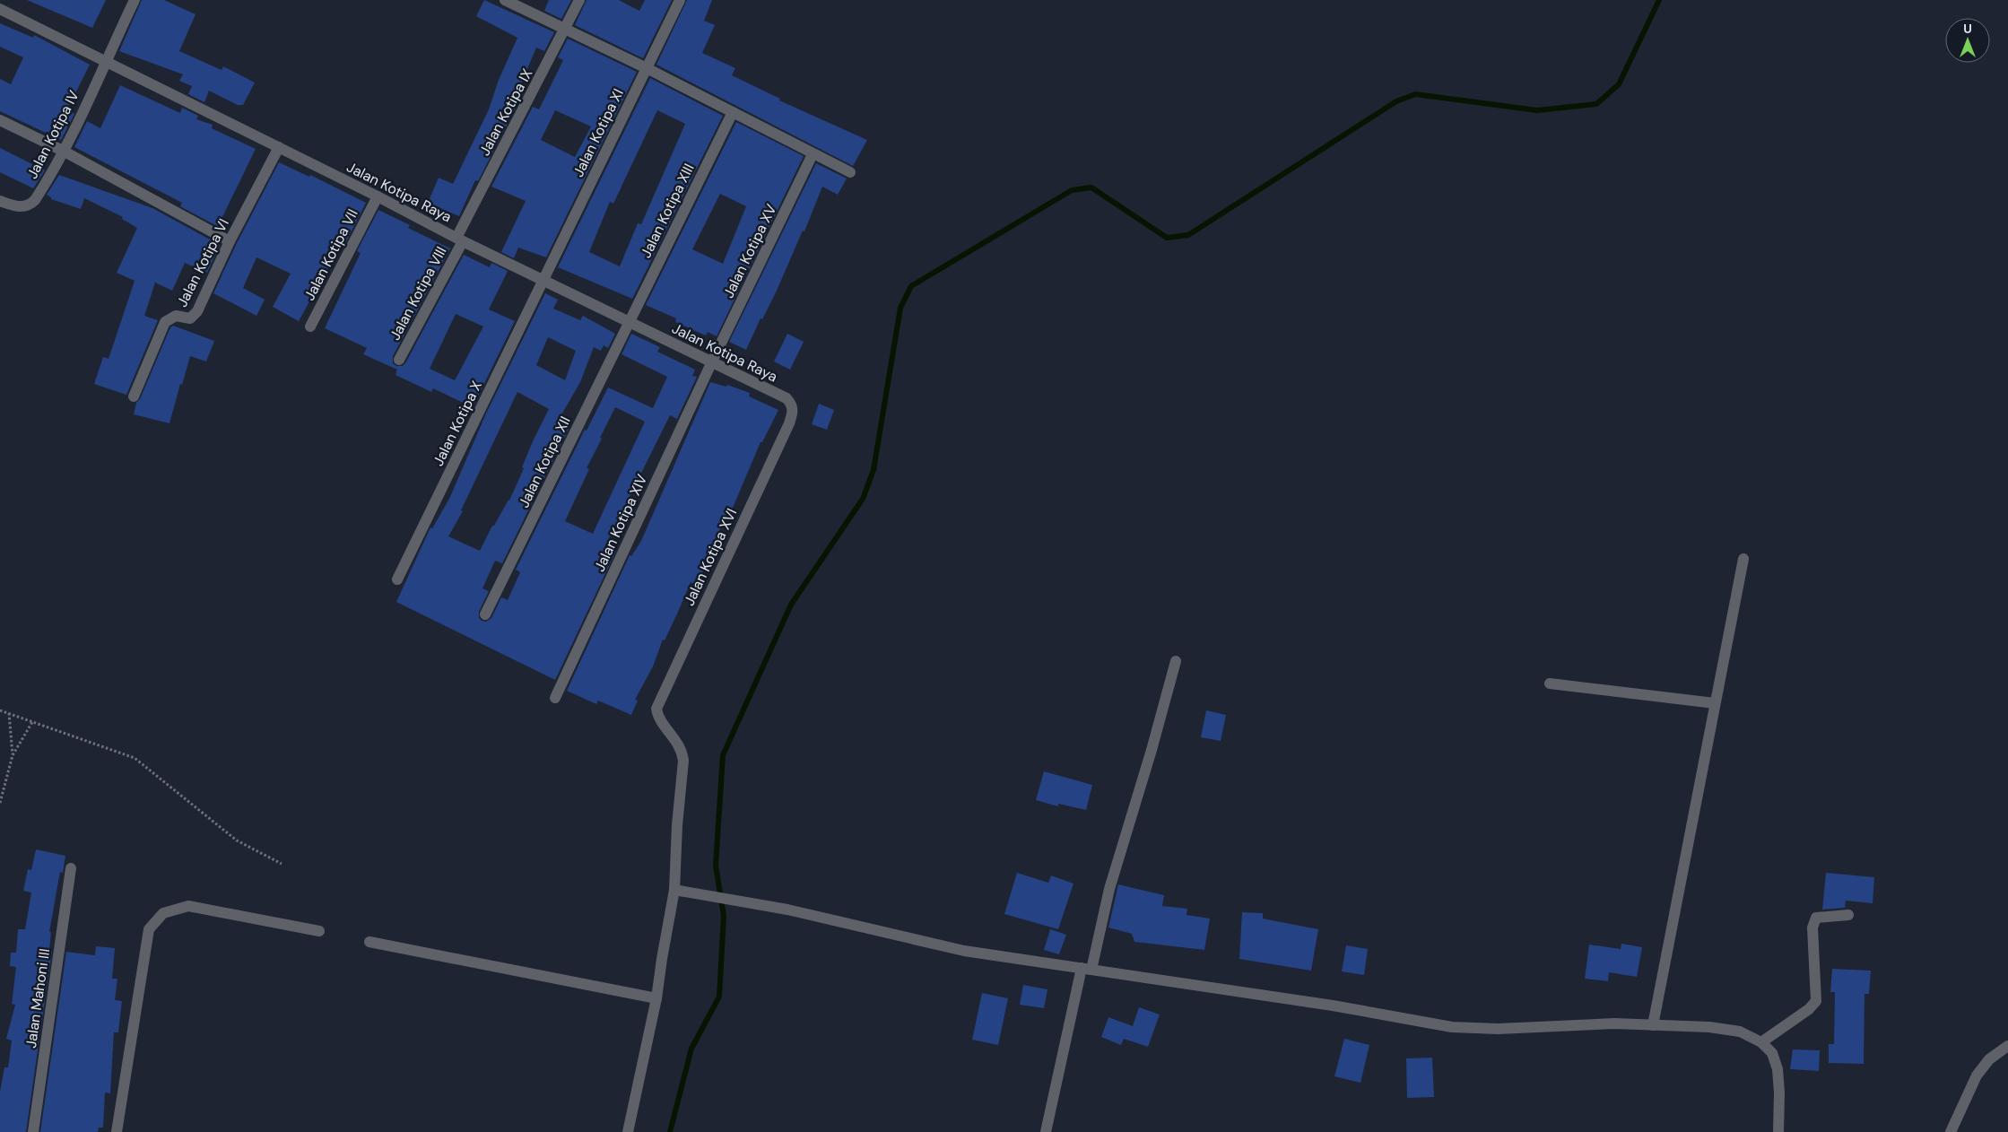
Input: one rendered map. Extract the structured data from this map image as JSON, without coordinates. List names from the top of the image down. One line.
{"streets":{"street":["Jalan Kotipa IX","Jalan Kotipa XI","Jalan Kotipa IV","Jalan Kotipa Raya","Jalan Kotipa XIII","Jalan Kotipa XV","Jalan Kotipa VII","Jalan Kotipa VI","Jalan Kotipa VIII","Jalan Kotipa X","Jalan Kotipa XII","Jalan Kotipa XIV","Jalan Kotipa XVI","Jalan Mahoni III"]},"crossings":[["Jalan Kotipa IX","Jalan Kotipa Raya"],["Jalan Kotipa IX","Jalan Kotipa VIII"],["Jalan Kotipa XI","Jalan Kotipa Raya"],["Jalan Kotipa XI","Jalan Kotipa X"],["Jalan Kotipa IV","Jalan Kotipa Raya"],["Jalan Kotipa Raya","Jalan Kotipa XIII"],["Jalan Kotipa Raya","Jalan Kotipa XV"],["Jalan Kotipa Raya","Jalan Kotipa VII"],["Jalan Kotipa Raya","Jalan Kotipa VI"],["Jalan Kotipa Raya","Jalan Kotipa VIII"],["Jalan Kotipa Raya","Jalan Kotipa X"],["Jalan Kotipa Raya","Jalan Kotipa XII"],["Jalan Kotipa Raya","Jalan Kotipa XIV"],["Jalan Kotipa Raya","Jalan Kotipa XVI"],["Jalan Kotipa XIII","Jalan Kotipa XII"],["Jalan Kotipa XV","Jalan Kotipa XIV"]],"north":"top"}
